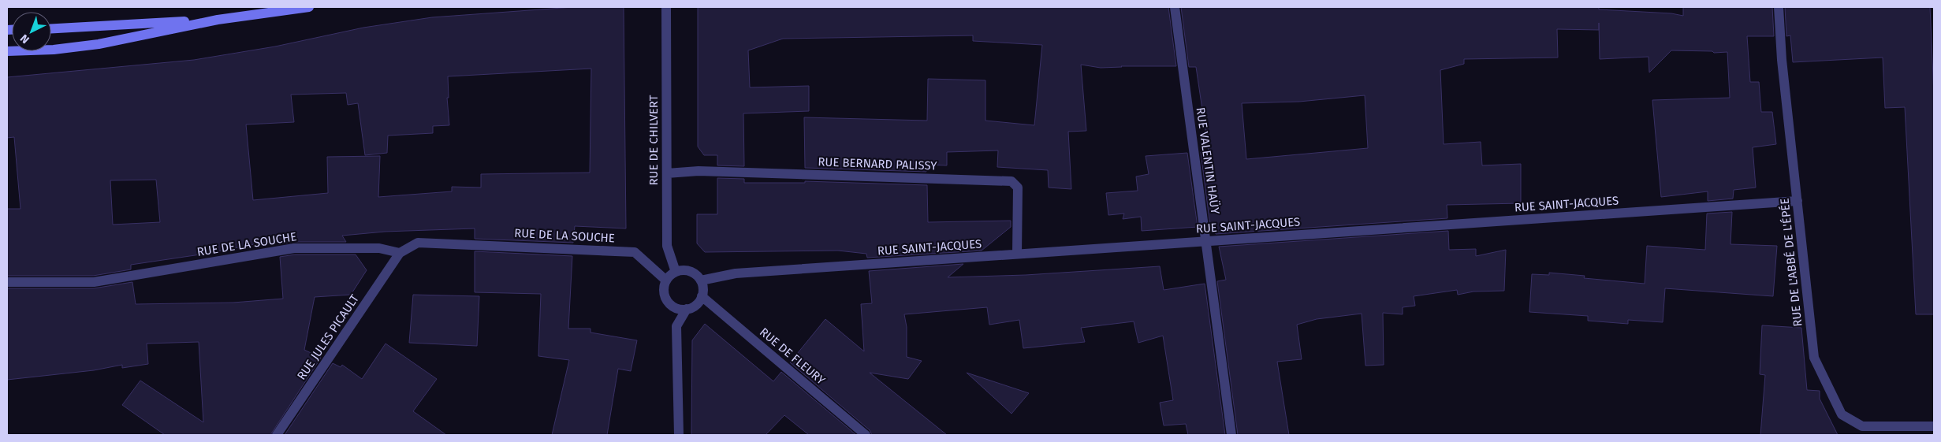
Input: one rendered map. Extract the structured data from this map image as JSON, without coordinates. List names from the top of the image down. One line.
{"streets":{"street":["RUE DE CHILVERT","RUE VALENTIN HAÜY","RUE BERNARD PALISSY","RUE SAINT-JACQUES","RUE DE LA SOUCHE","RUE DE L'ABBÉ DE L'ÉPÉE","RUE JULES PICAULT","RUE DE FLEURY"]},"crossings":[["RUE DE CHILVERT","RUE BERNARD PALISSY"],["RUE DE CHILVERT","RUE SAINT-JACQUES"],["RUE DE CHILVERT","RUE DE LA SOUCHE"],["RUE DE CHILVERT","RUE DE FLEURY"],["RUE VALENTIN HAÜY","RUE SAINT-JACQUES"],["RUE BERNARD PALISSY","RUE SAINT-JACQUES"],["RUE SAINT-JACQUES","RUE DE LA SOUCHE"],["RUE SAINT-JACQUES","RUE DE L'ABBÉ DE L'ÉPÉE"],["RUE SAINT-JACQUES","RUE DE FLEURY"],["RUE DE LA SOUCHE","RUE JULES PICAULT"],["RUE DE LA SOUCHE","RUE DE FLEURY"]],"north":"bottom left"}
